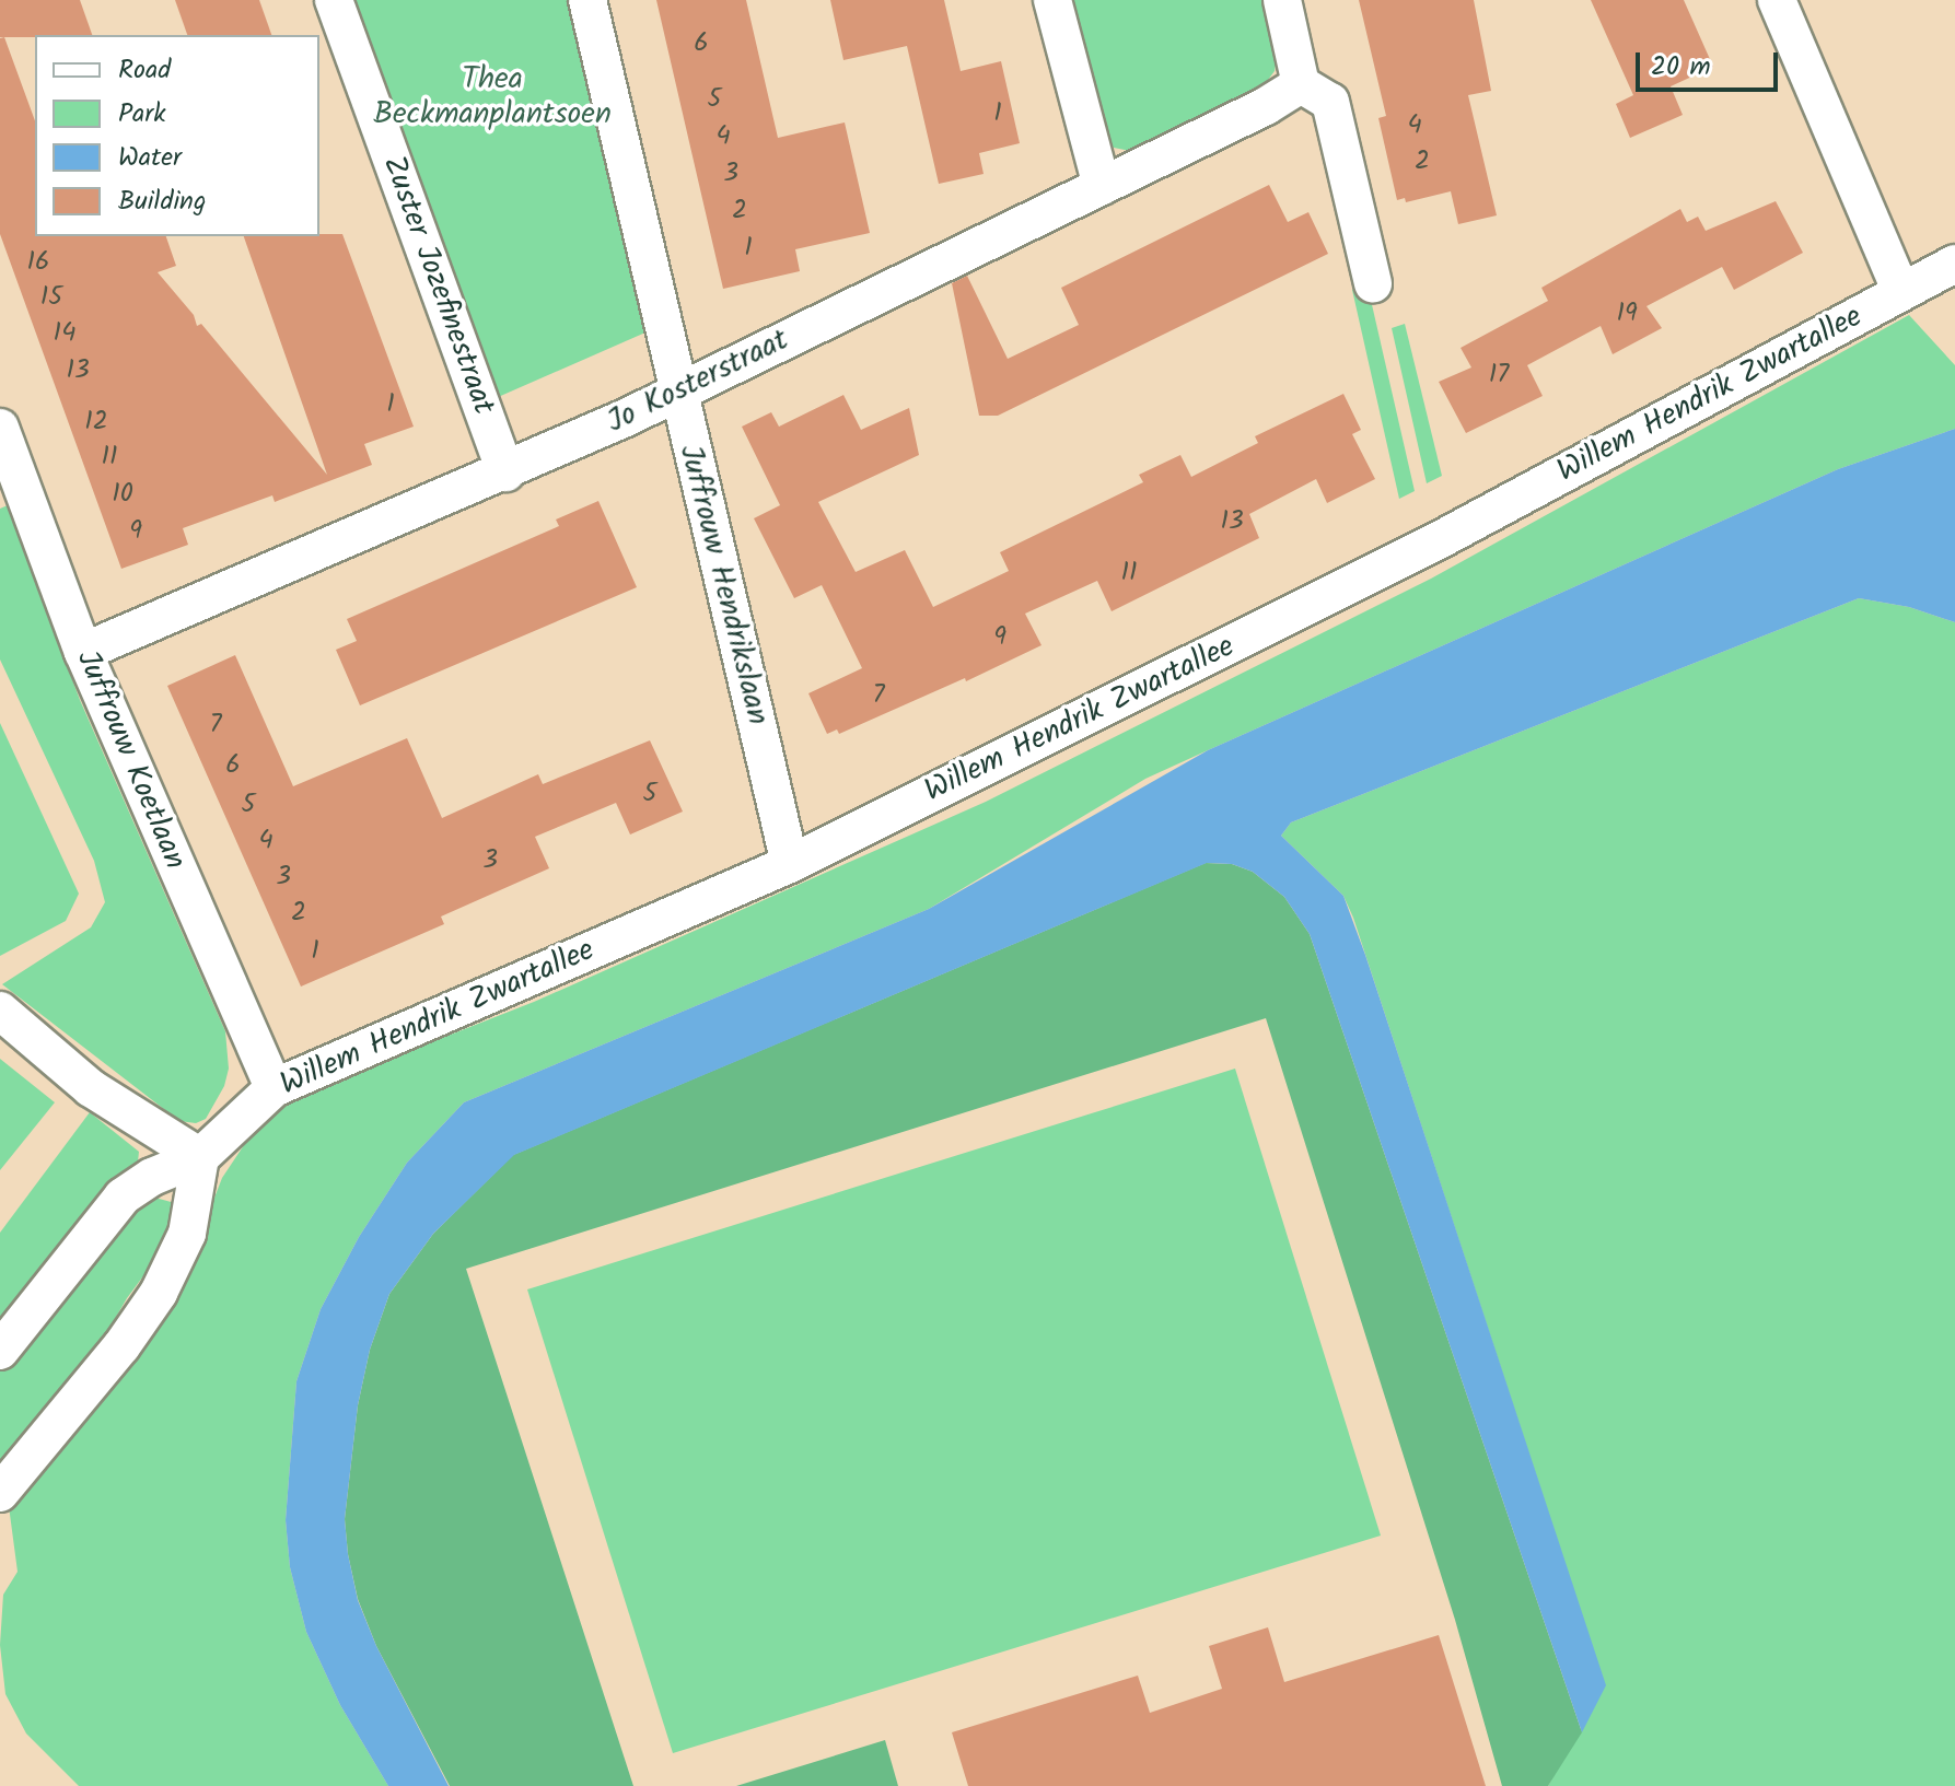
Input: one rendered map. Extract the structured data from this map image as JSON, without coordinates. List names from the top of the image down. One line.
{"streets":{"street":["Zuster Jozefinestraat","Jo Kosterstraat","Willem Hendrik Zwartallee","Juffrouw Hendrikslaan","Juffrouw Koetlaan"]},"crossings":[["Zuster Jozefinestraat","Jo Kosterstraat"],["Jo Kosterstraat","Juffrouw Hendrikslaan"],["Jo Kosterstraat","Juffrouw Koetlaan"],["Willem Hendrik Zwartallee","Juffrouw Hendrikslaan"],["Willem Hendrik Zwartallee","Juffrouw Koetlaan"]],"parks":["Thea Beckmanplantsoen"],"house_numbers":["6","5","1","4","4","2","3","2","1","16","15","19","14","13","17","1","12","11","10","13","9","11","9","7","7","6","5","5","4","3","3","2","1"],"legend":["Road","Park","Water","Building"],"scale_bar":"20 m"}
